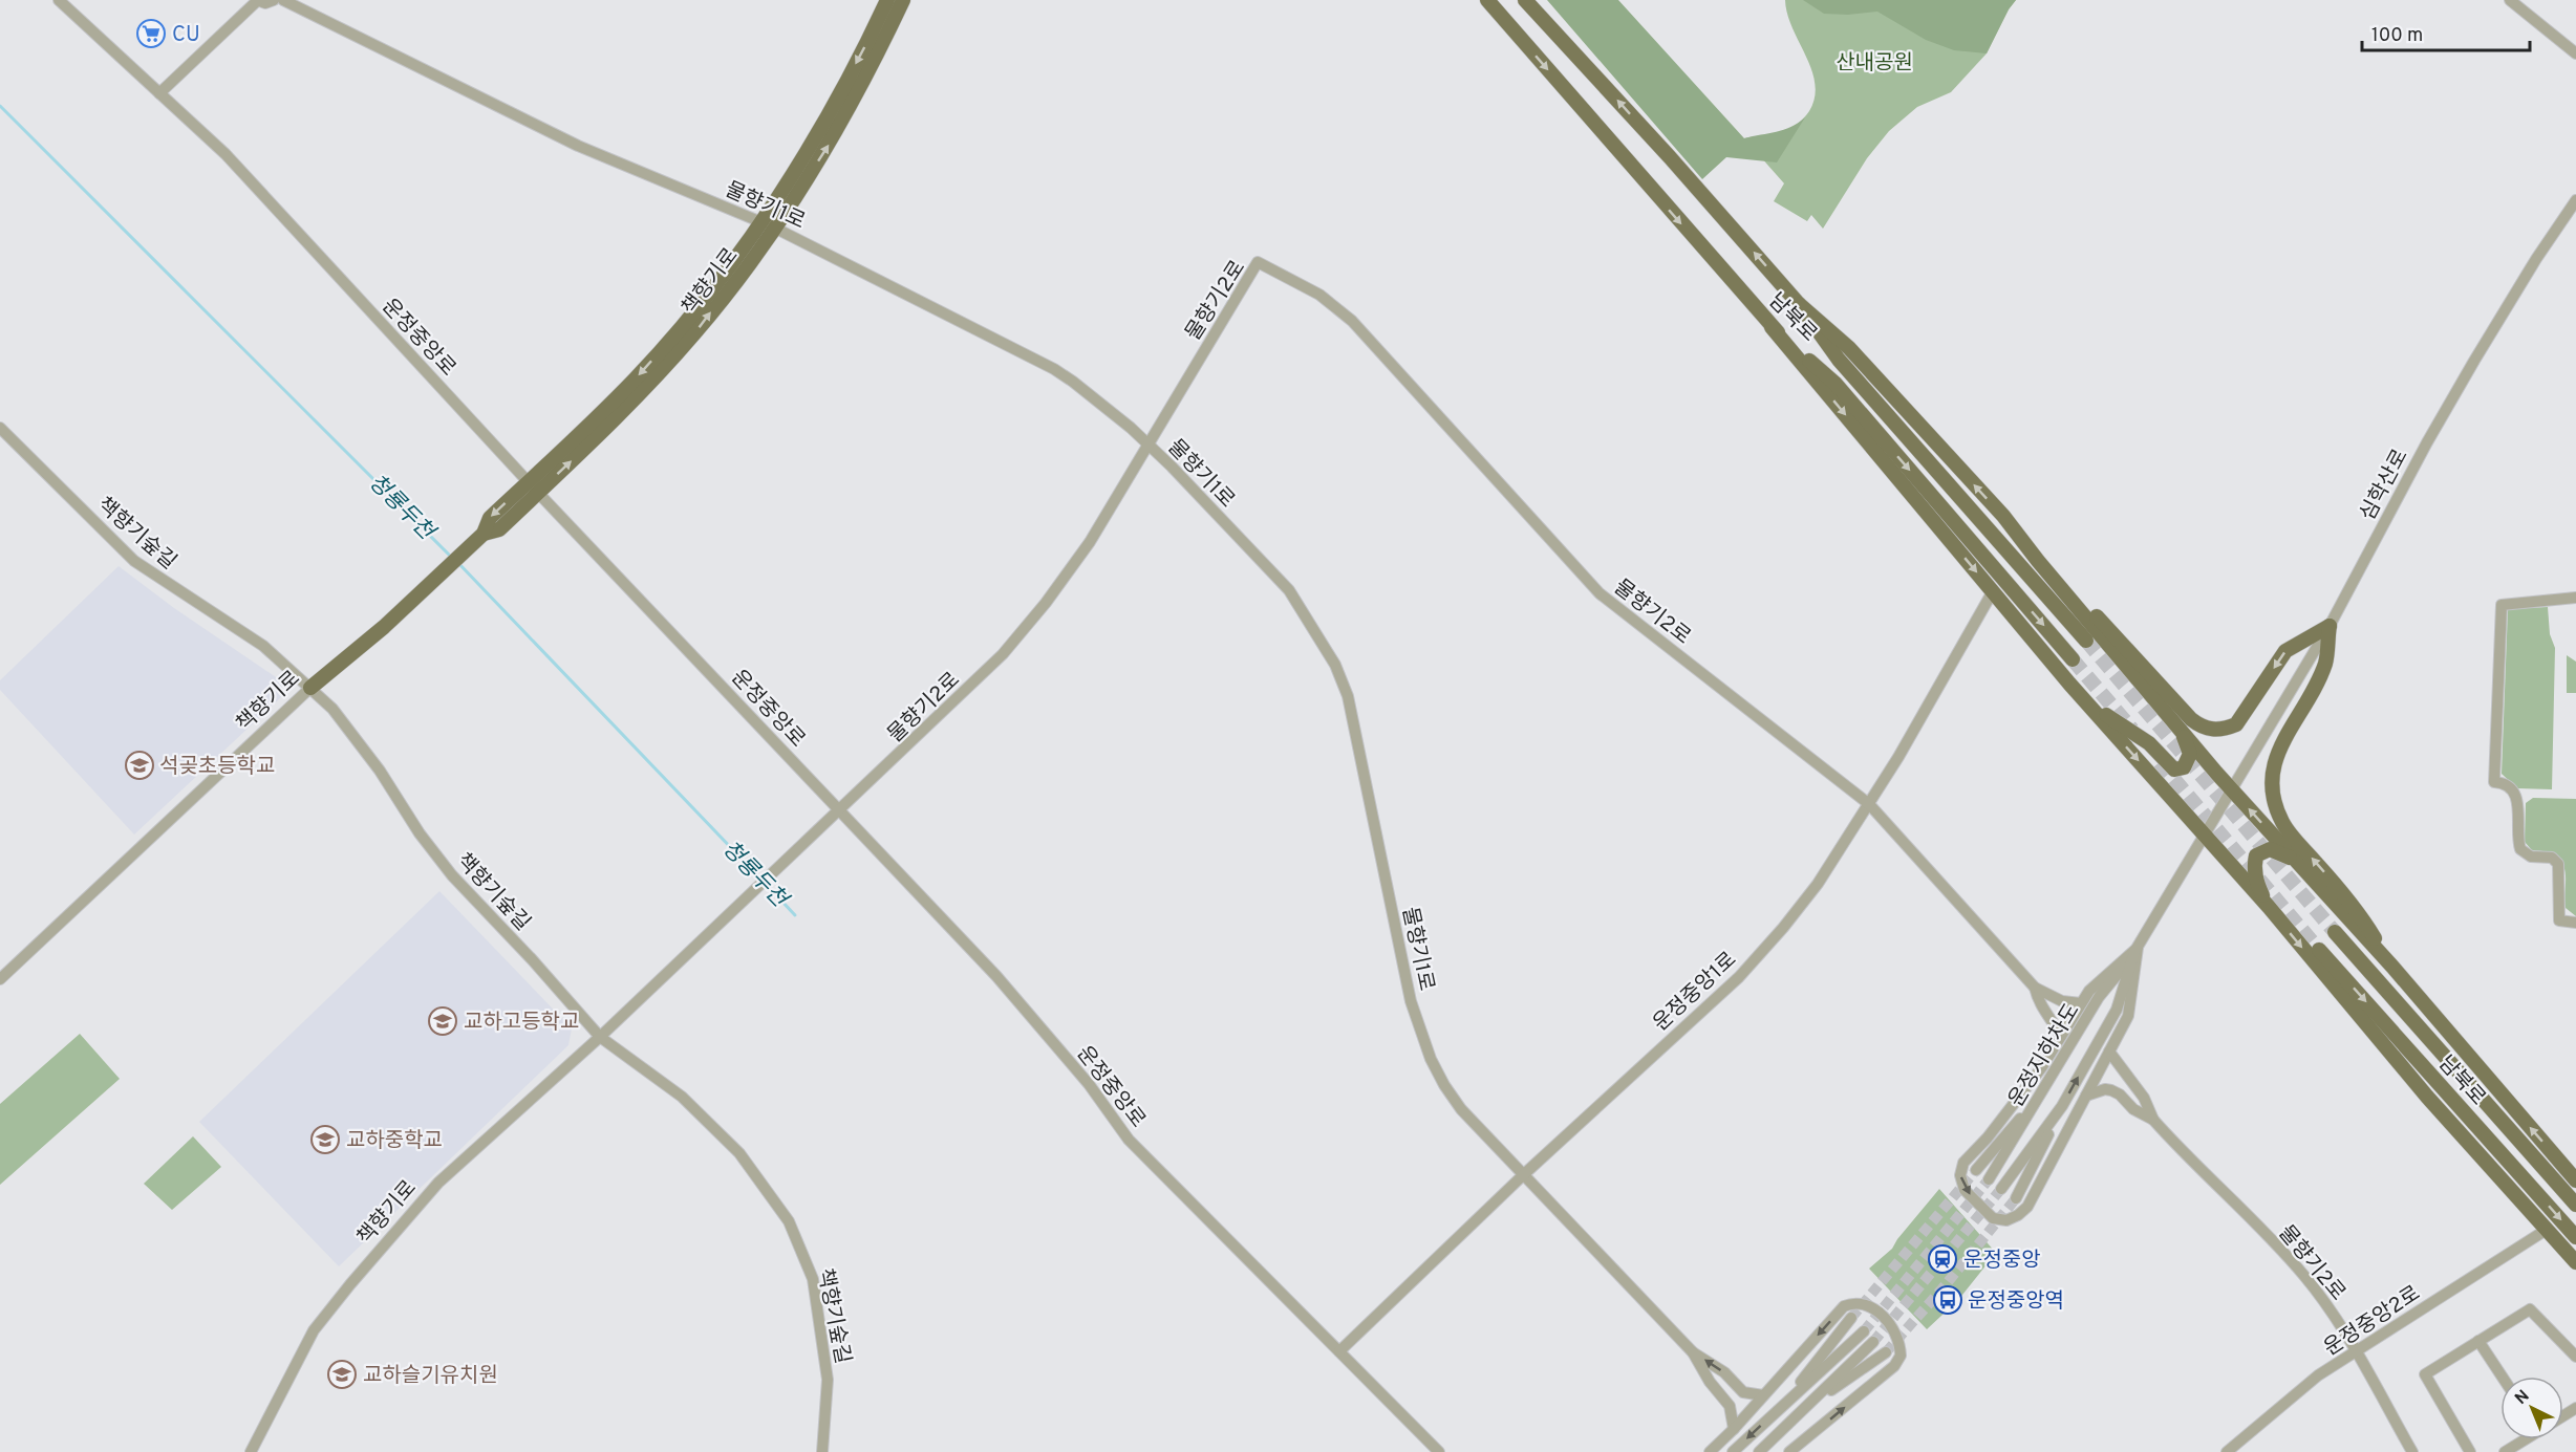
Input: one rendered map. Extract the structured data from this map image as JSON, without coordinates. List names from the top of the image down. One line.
{"streets":{"main road":["책향기로","남북로"],"street":["물향기1로","물향기2로","운정중앙로","심학산로","책향기숲길","운정중앙1로","운정지하차도","운정중앙2로"]},"crossings":[["물향기1로","책향기로"],["물향기1로","물향기2로"],["물향기1로","운정중앙1로"],["책향기로","물향기2로"],["책향기로","운정중앙로"],["책향기로","책향기숲길"],["물향기2로","운정중앙로"],["물향기2로","책향기숲길"],["물향기2로","운정중앙1로"],["물향기2로","운정중앙2로"],["운정중앙로","운정중앙1로"],["심학산로","운정지하차도"]],"water":["청룡두천"],"parks":["산내공원"],"places":{"supermarket":["CU"],"school or university":["석곶초등학교","교하고등학교","교하중학교","교하슬기유치원"],"station":["운정중앙"],"bus stop":["운정중앙역"]},"scale_bar":"100 m","north":"top left"}
